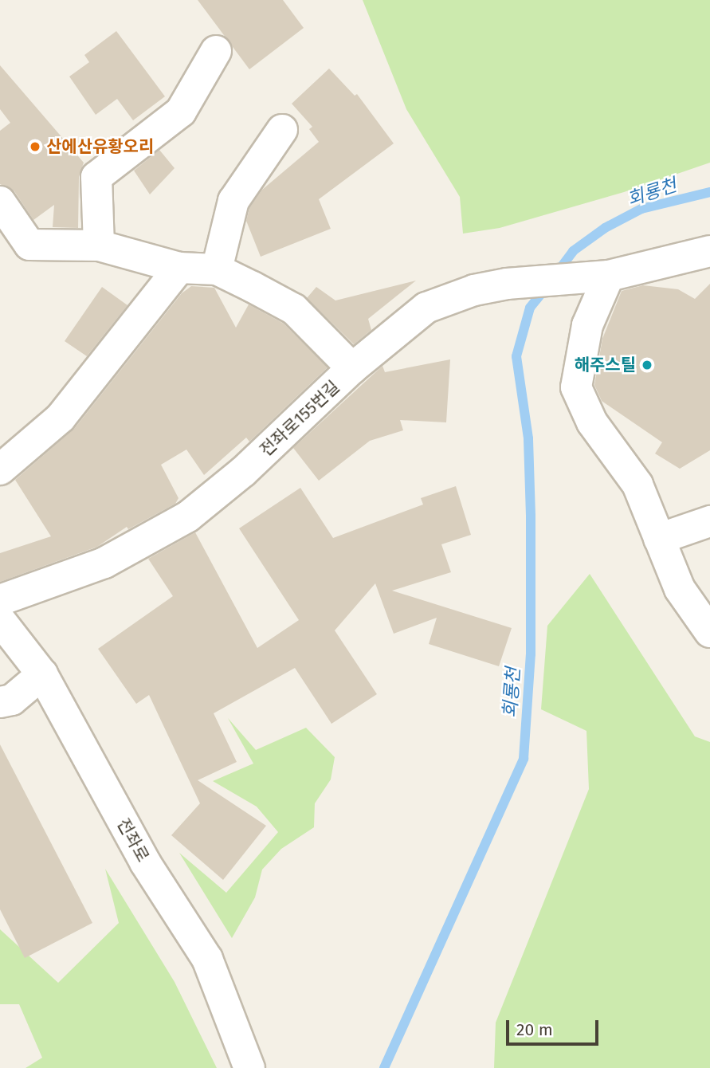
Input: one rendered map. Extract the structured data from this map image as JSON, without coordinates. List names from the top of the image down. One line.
{"streets":{"street":["전좌로155번길","전좌로"]},"water":["회룡천"],"places":["산에산유황오리","해주스틸"],"scale_bar":"20 m"}
